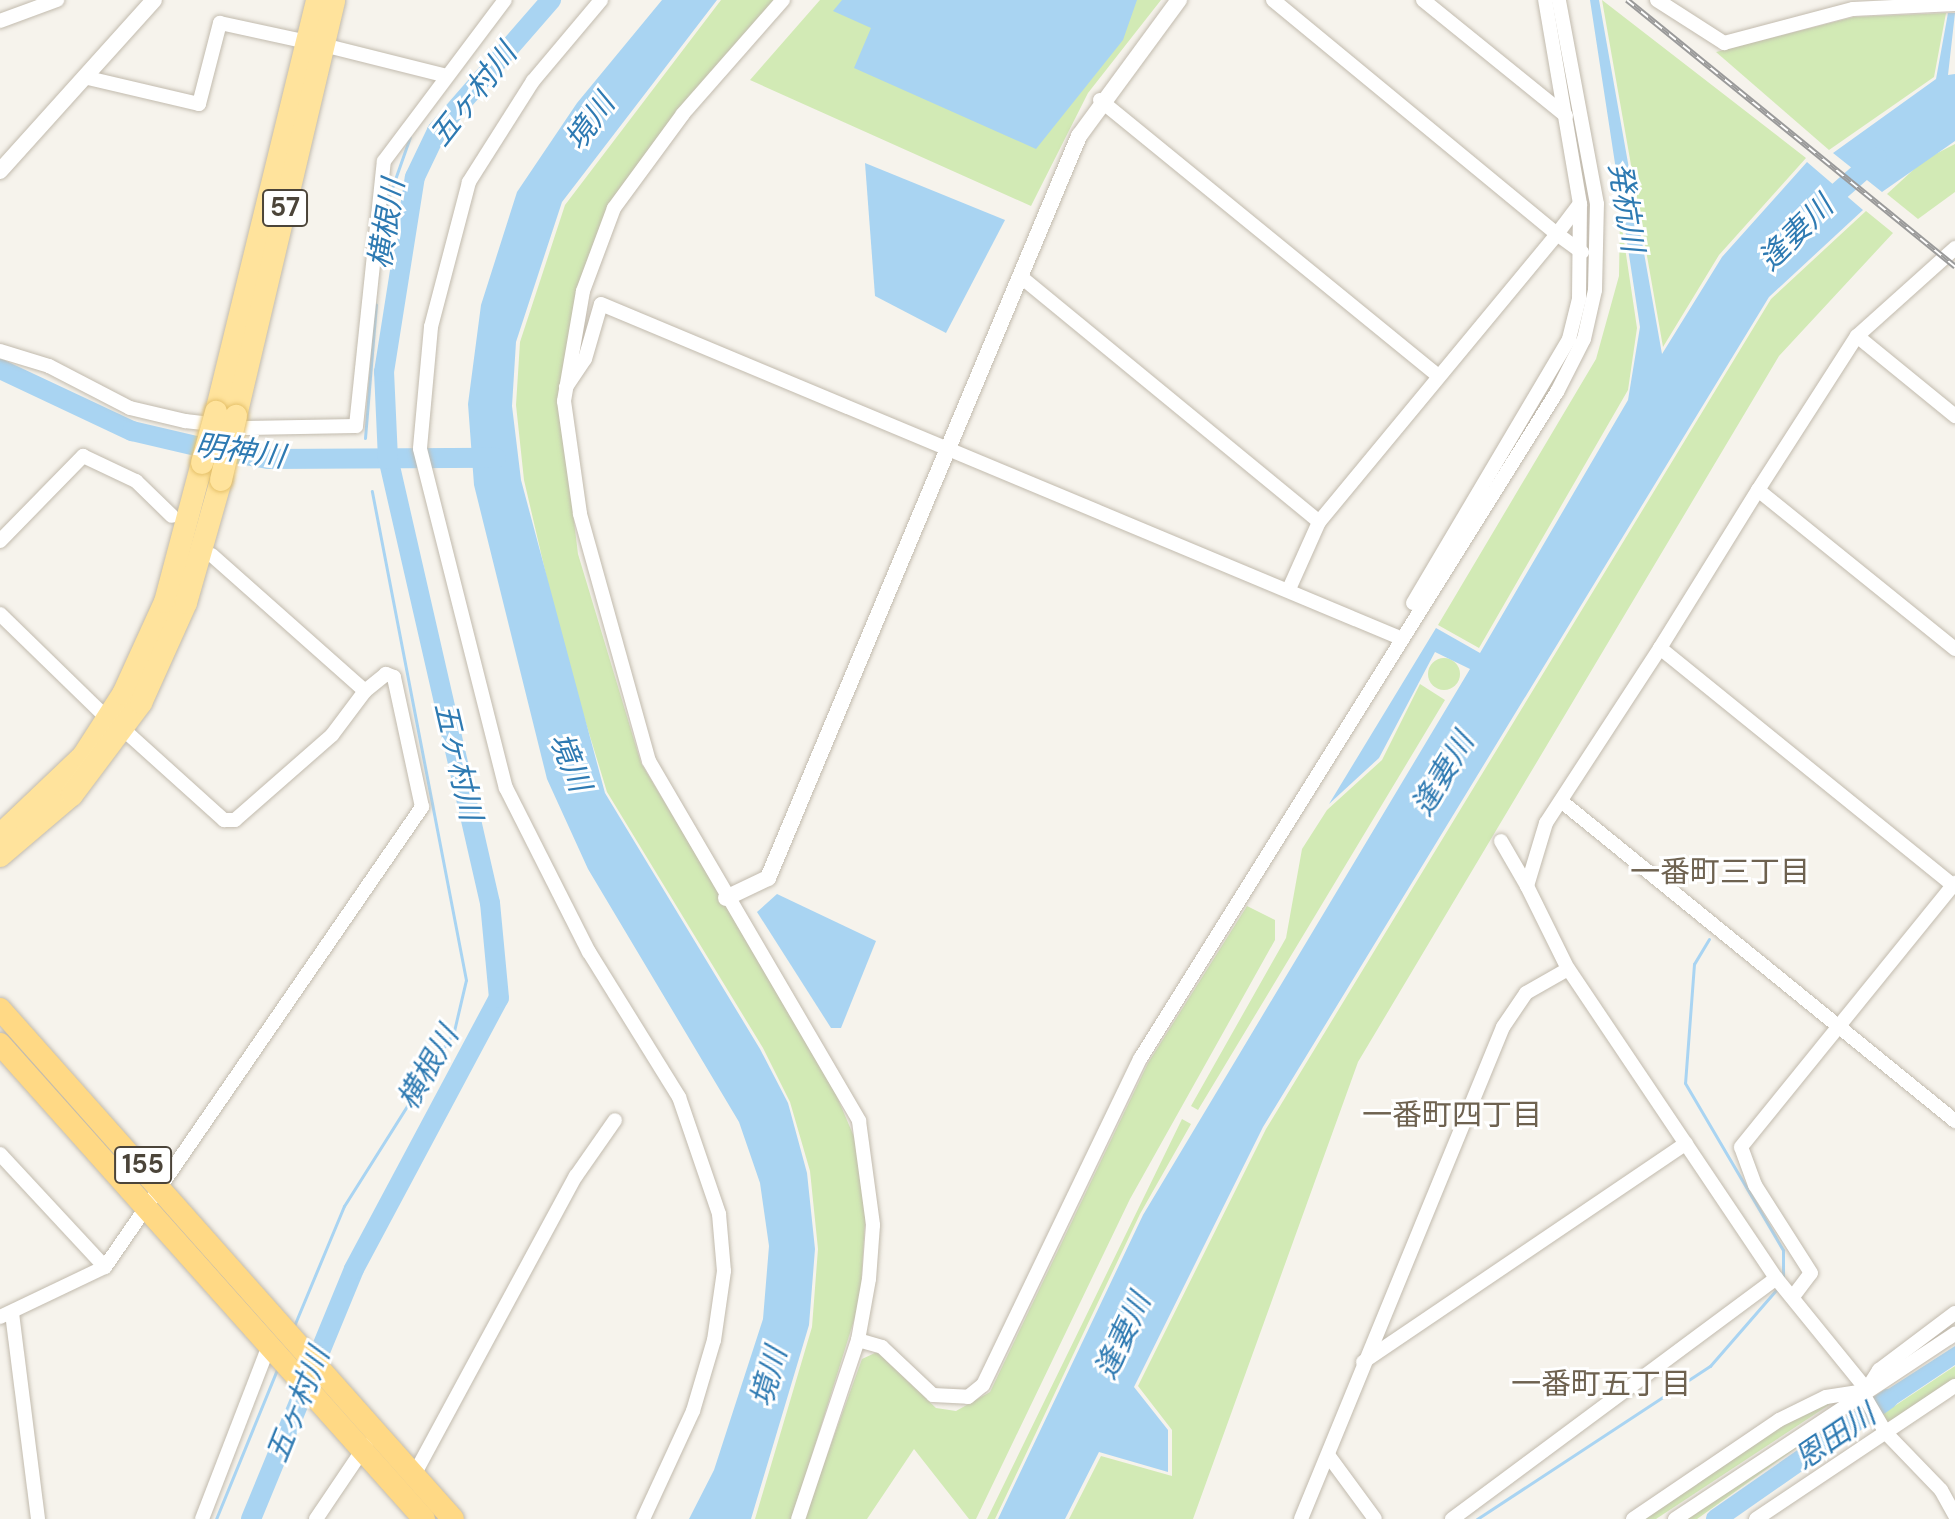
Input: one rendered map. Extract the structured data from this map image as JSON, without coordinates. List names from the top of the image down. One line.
{"streets":{"highway":["155"],"main road":["57"]},"districts":["一番町三丁目","一番町四丁目","一番町五丁目"],"water":["五ヶ村川","境川","発杭川","横根川","逢妻川","明神川","恩田川"]}
